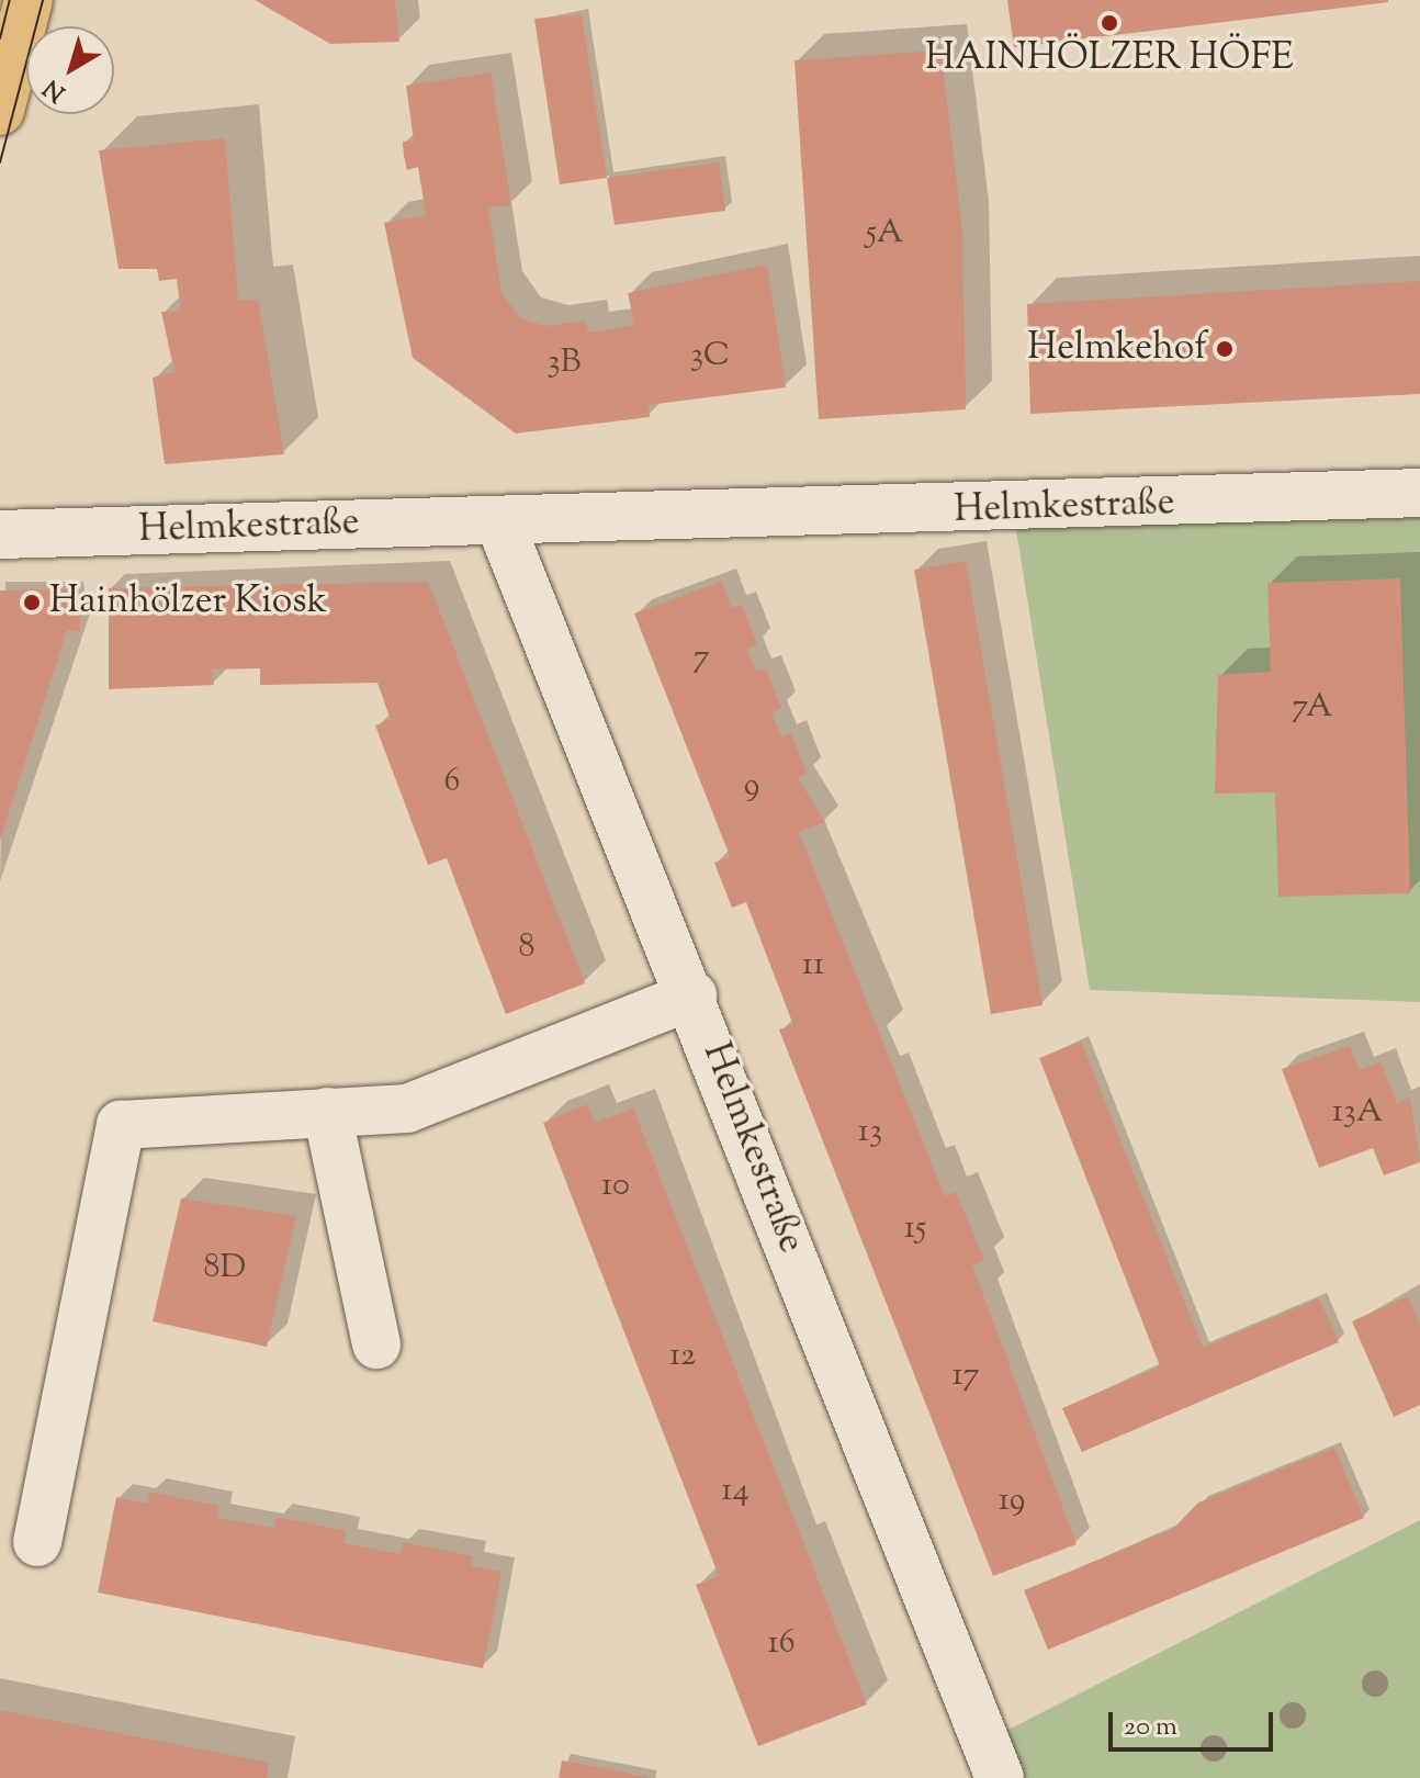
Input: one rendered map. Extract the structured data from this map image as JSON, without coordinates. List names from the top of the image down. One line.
{"streets":{"street":["Helmkestraße"]},"places":["HAINHÖLZER HÖFE","Helmkehof","Hainhölzer Kiosk"],"house_numbers":["5A","3C","3B","7","7A","6","9","8","11","13A","13","10","15","8D","12","17","14","19","16"],"scale_bar":"20 m","north":"bottom left"}
